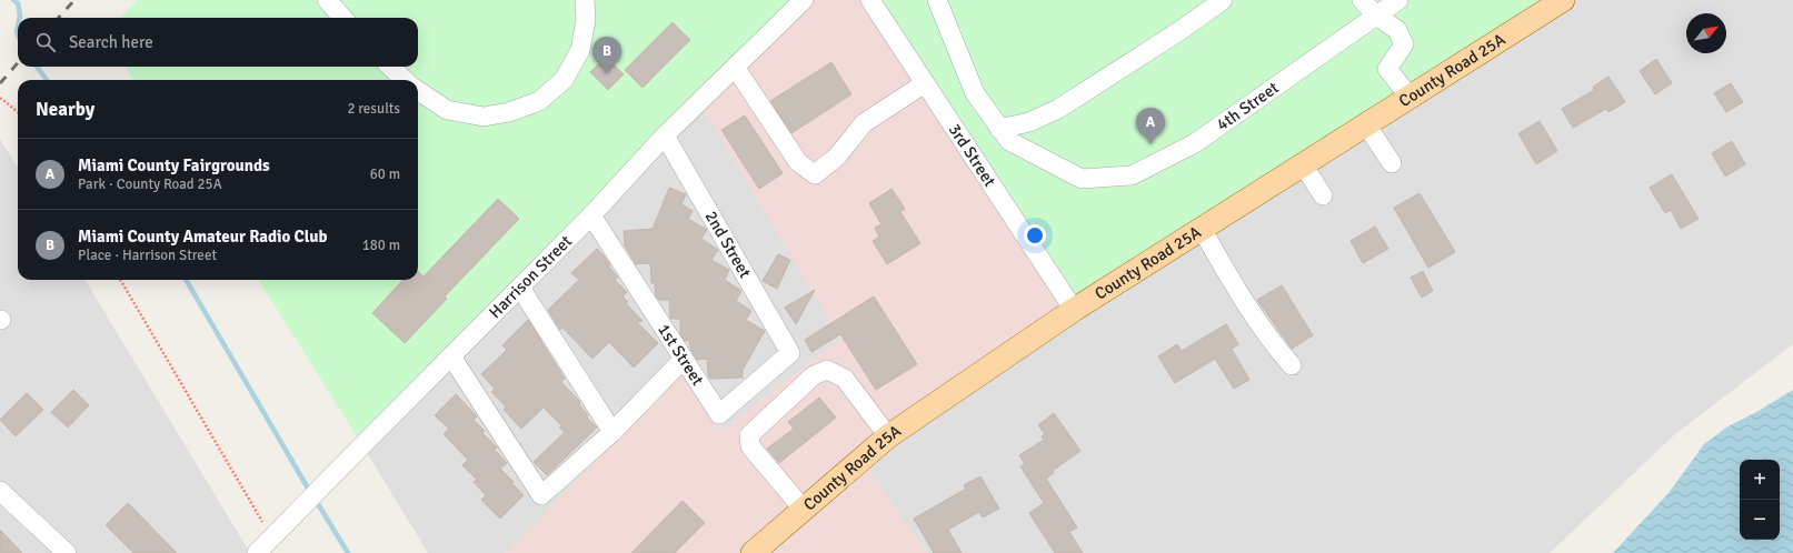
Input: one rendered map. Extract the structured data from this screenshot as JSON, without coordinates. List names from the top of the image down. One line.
{"streets":{"main road":["County Road 25A"],"street":["4th Street","3rd Street","2nd Street","Harrison Street","1st Street"]},"crossings":[["County Road 25A","3rd Street"],["2nd Street","Harrison Street"],["2nd Street","1st Street"],["Harrison Street","1st Street"]],"north":"top right","page":{"search":"Search here","pins":["B","A"],"heading":["Nearby","2 results"],"list":[{"mark":"A","name":"Miami County Fairgrounds","note":"Park · County Road 25A","value":"60 m"},{"mark":"B","name":"Miami County Amateur Radio Club","note":"Place · Harrison Street","value":"180 m"}],"map_buttons":["+","−"]}}
